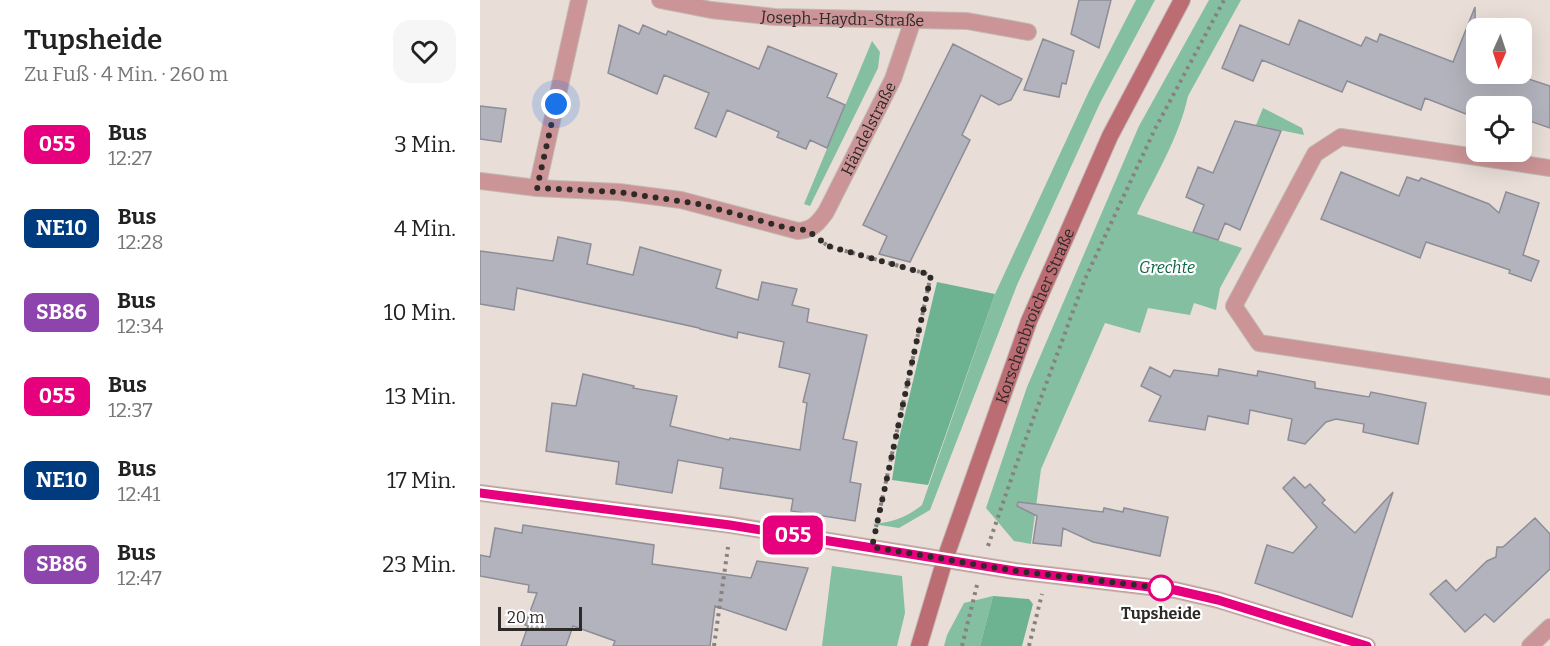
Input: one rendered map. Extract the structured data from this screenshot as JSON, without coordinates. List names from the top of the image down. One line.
{"streets":{"main road":["Korschenbroicher Straße"],"street":["Joseph-Haydn-Straße","Händelstraße"]},"crossings":[["Joseph-Haydn-Straße","Händelstraße"]],"parks":["Grechte"],"places":["Tupsheide"],"lines":["bus line 055"],"scale_bar":"20 m","north":"bottom","page":{"heading":["Tupsheide","Zu Fuß · 4 Min. · 260 m"],"on_map":"055","list":[{"mark":"055","name":"Bus","note":"12:27","value":"3 Min."},{"mark":"NE10","name":"Bus","note":"12:28","value":"4 Min."},{"mark":"SB86","name":"Bus","note":"12:34","value":"10 Min."},{"mark":"055","name":"Bus","note":"12:37","value":"13 Min."},{"mark":"NE10","name":"Bus","note":"12:41","value":"17 Min."},{"mark":"SB86","name":"Bus","note":"12:47","value":"23 Min."}],"scale":"20 m"}}
